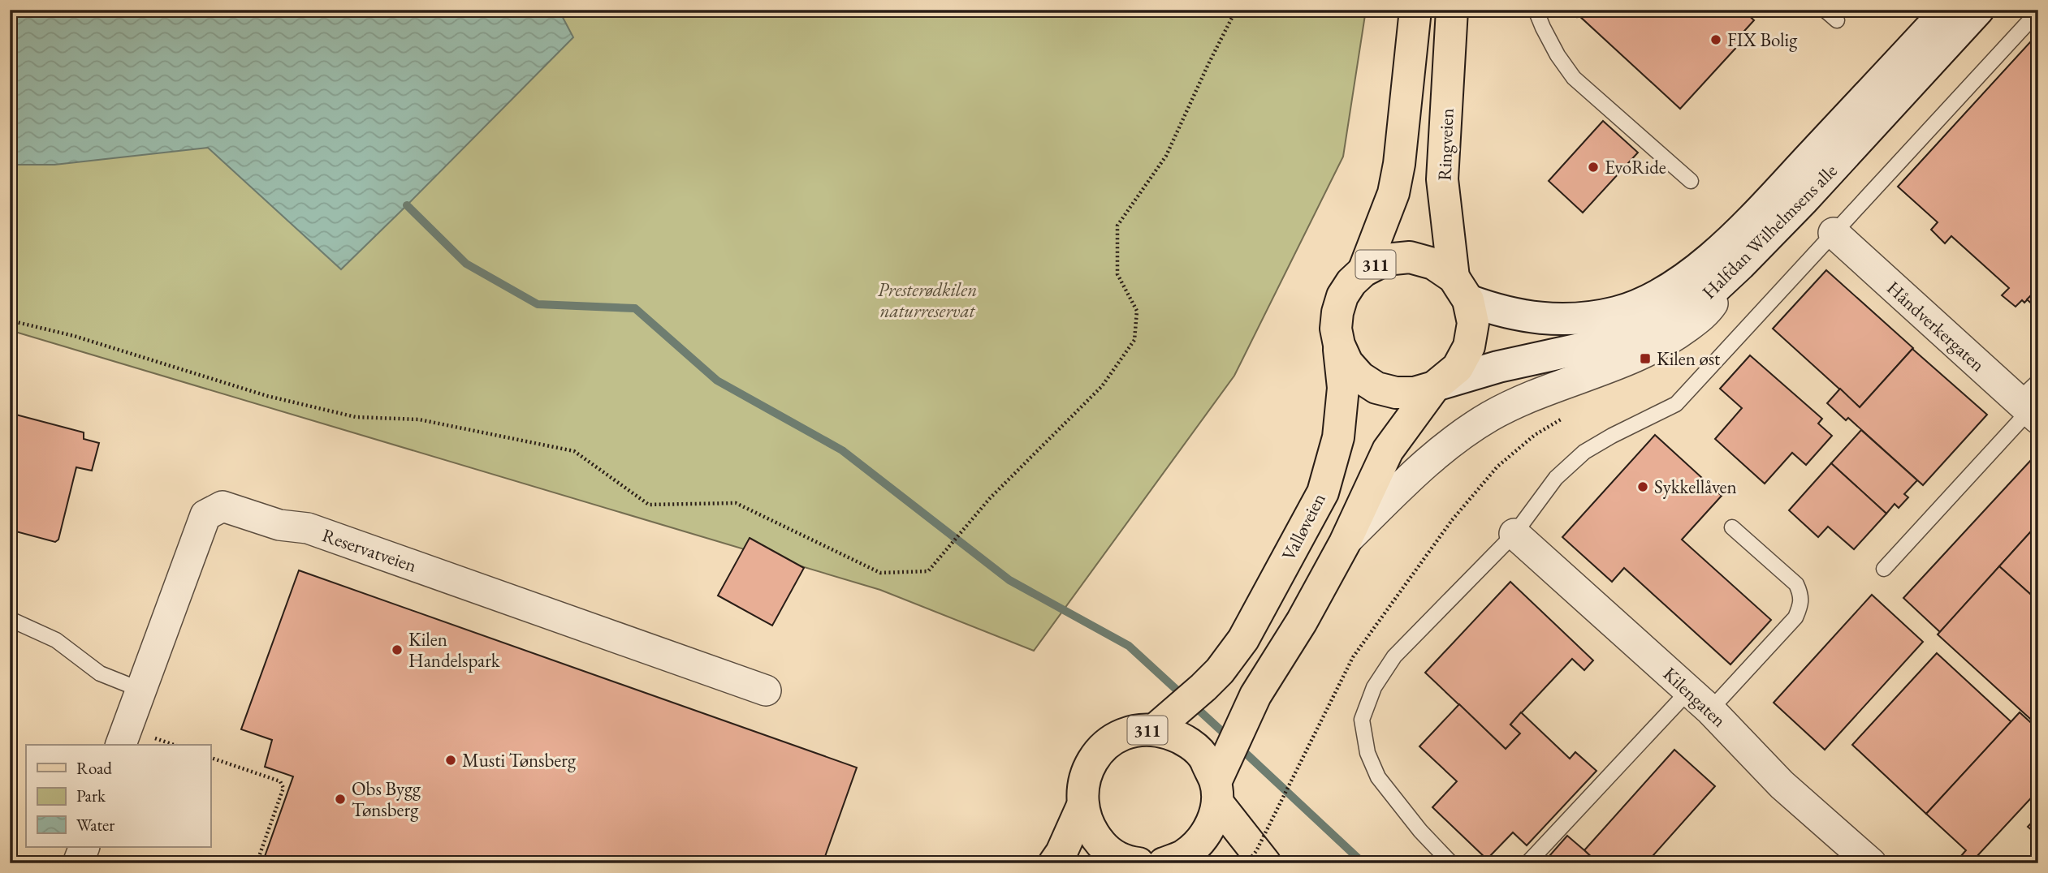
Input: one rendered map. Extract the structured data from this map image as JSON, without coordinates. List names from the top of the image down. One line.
{"streets":{"main road":["Ringveien","Halfdan Wilhelmsens alle","311","Valløveien"],"street":["Håndverkergaten","Reservatveien","Kilengaten"]},"crossings":[["Ringveien","Halfdan Wilhelmsens alle"],["Ringveien","311"],["Ringveien","Valløveien"],["Halfdan Wilhelmsens alle","311"],["Halfdan Wilhelmsens alle","Valløveien"],["311","Valløveien"]],"parks":["Presterødkilen naturreservat"],"places":{"other":["FIX Bolig","EvoRide","Sykkellåven","Kilen Handelspark","Musti Tønsberg","Obs Bygg Tønsberg"],"transit":["Kilen øst"]},"legend":["Road","Park","Water"]}
